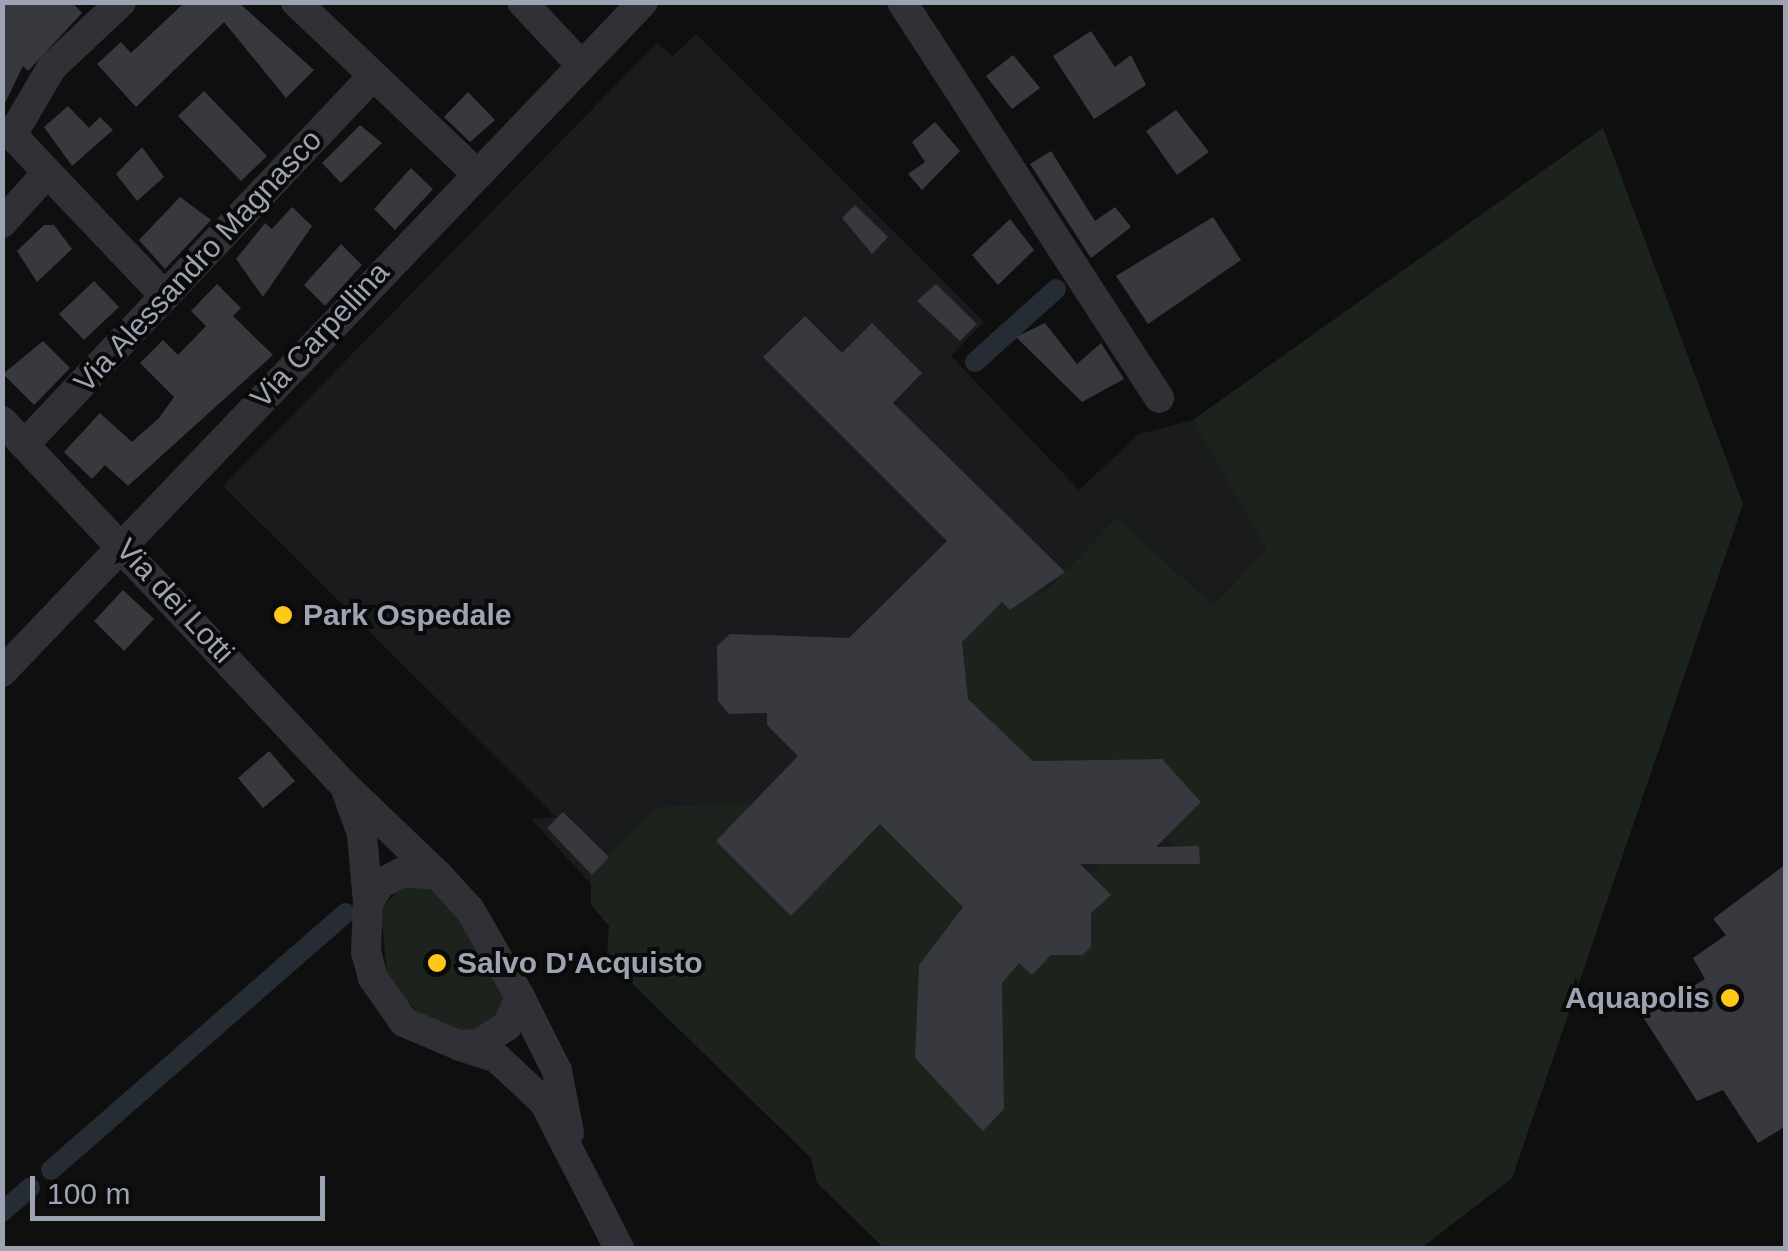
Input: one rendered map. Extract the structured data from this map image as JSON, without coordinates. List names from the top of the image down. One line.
{"streets":{"street":["Via Alessandro Magnasco","Via Carpellina","Via dei Lotti"]},"crossings":[["Via Alessandro Magnasco","Via dei Lotti"],["Via Carpellina","Via dei Lotti"]],"places":["Park Ospedale","Salvo D'Acquisto","Aquapolis"],"scale_bar":"100 m"}
